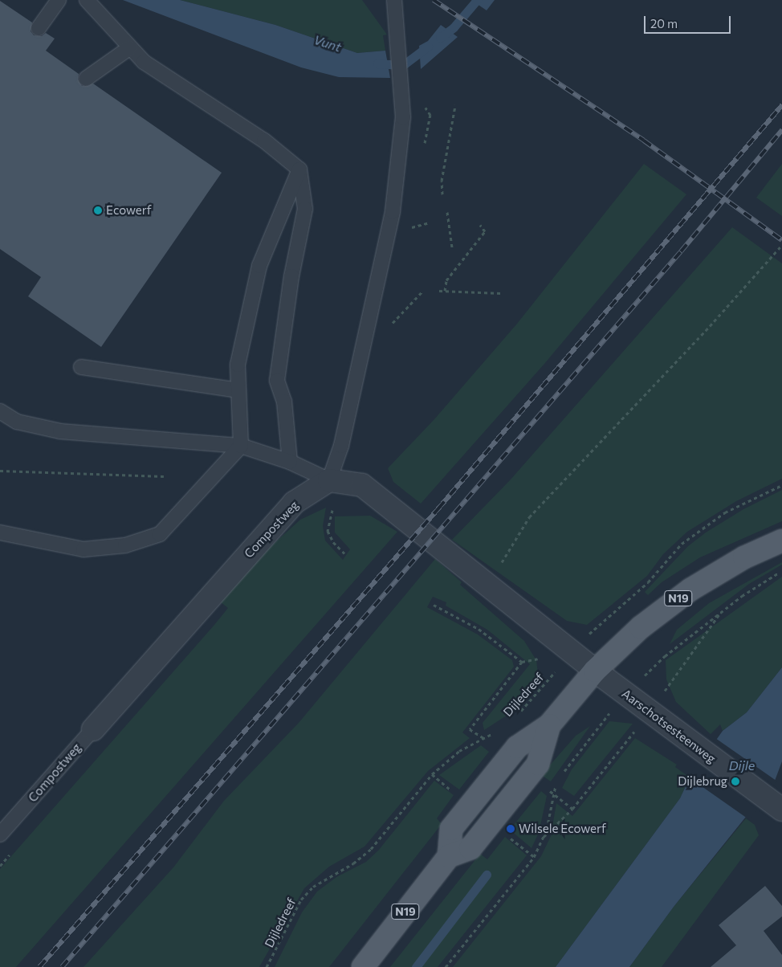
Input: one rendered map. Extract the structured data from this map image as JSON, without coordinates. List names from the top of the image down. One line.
{"streets":{"main road":["N19"],"street":["Compostweg","Aarschotsesteenweg"],"path":["Dijledreef"]},"crossings":[["N19","Aarschotsesteenweg"]],"water":["Vunt","Dijle"],"places":["Ecowerf","Dijlebrug","Wilsele Ecowerf"],"scale_bar":"20 m"}
